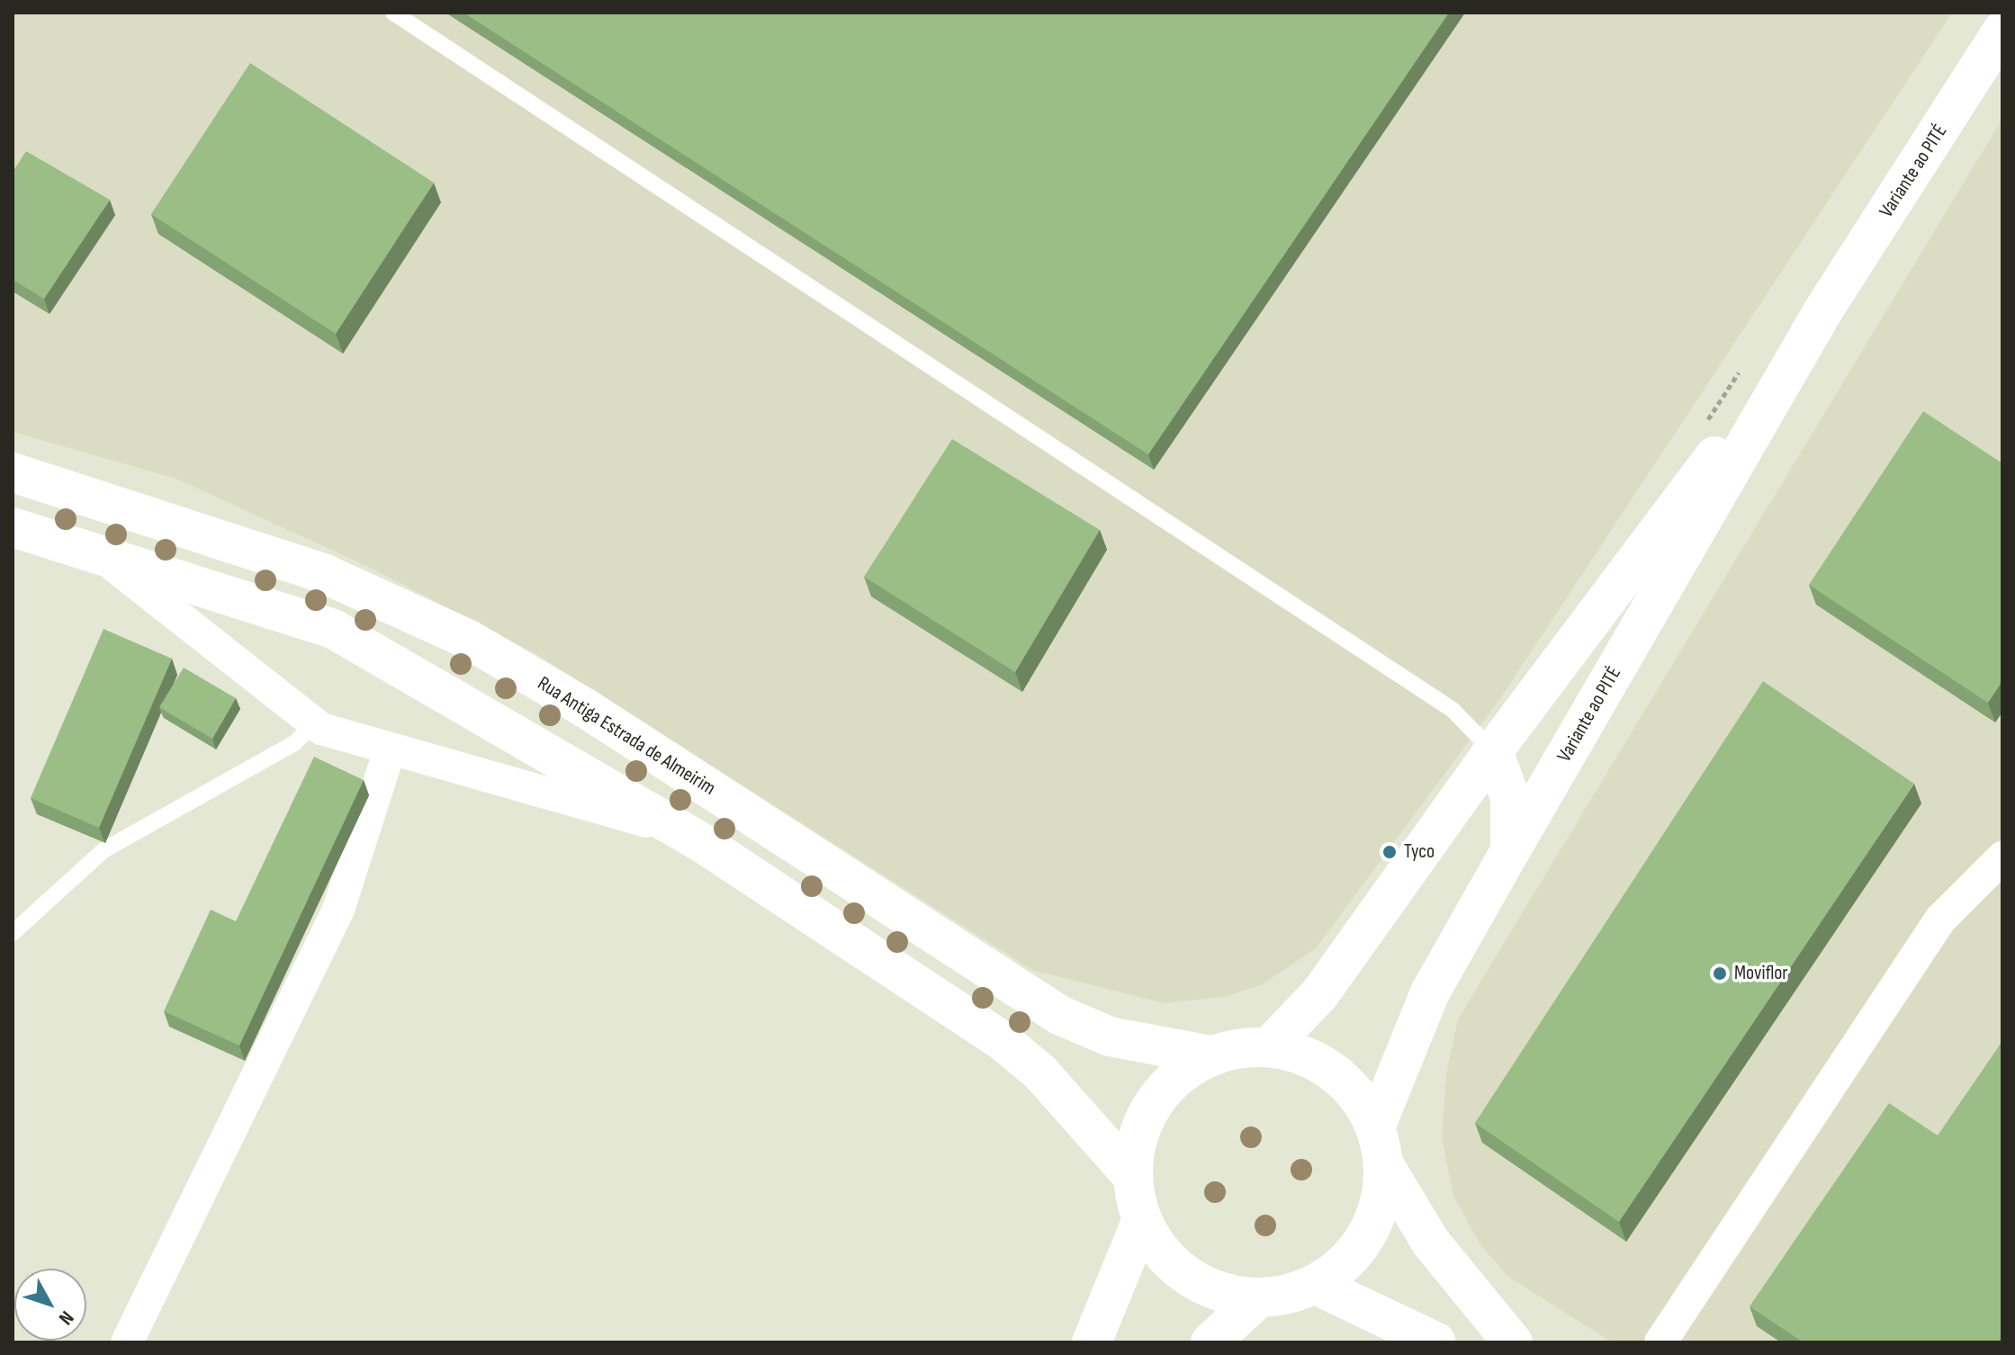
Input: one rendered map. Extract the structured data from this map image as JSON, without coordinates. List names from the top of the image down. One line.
{"streets":{"main road":["Variante ao PITÉ","Rua Antiga Estrada de Almeirim"]},"crossings":[["Variante ao PITÉ","Rua Antiga Estrada de Almeirim"]],"places":["Tyco","Moviflor"],"north":"bottom right"}
